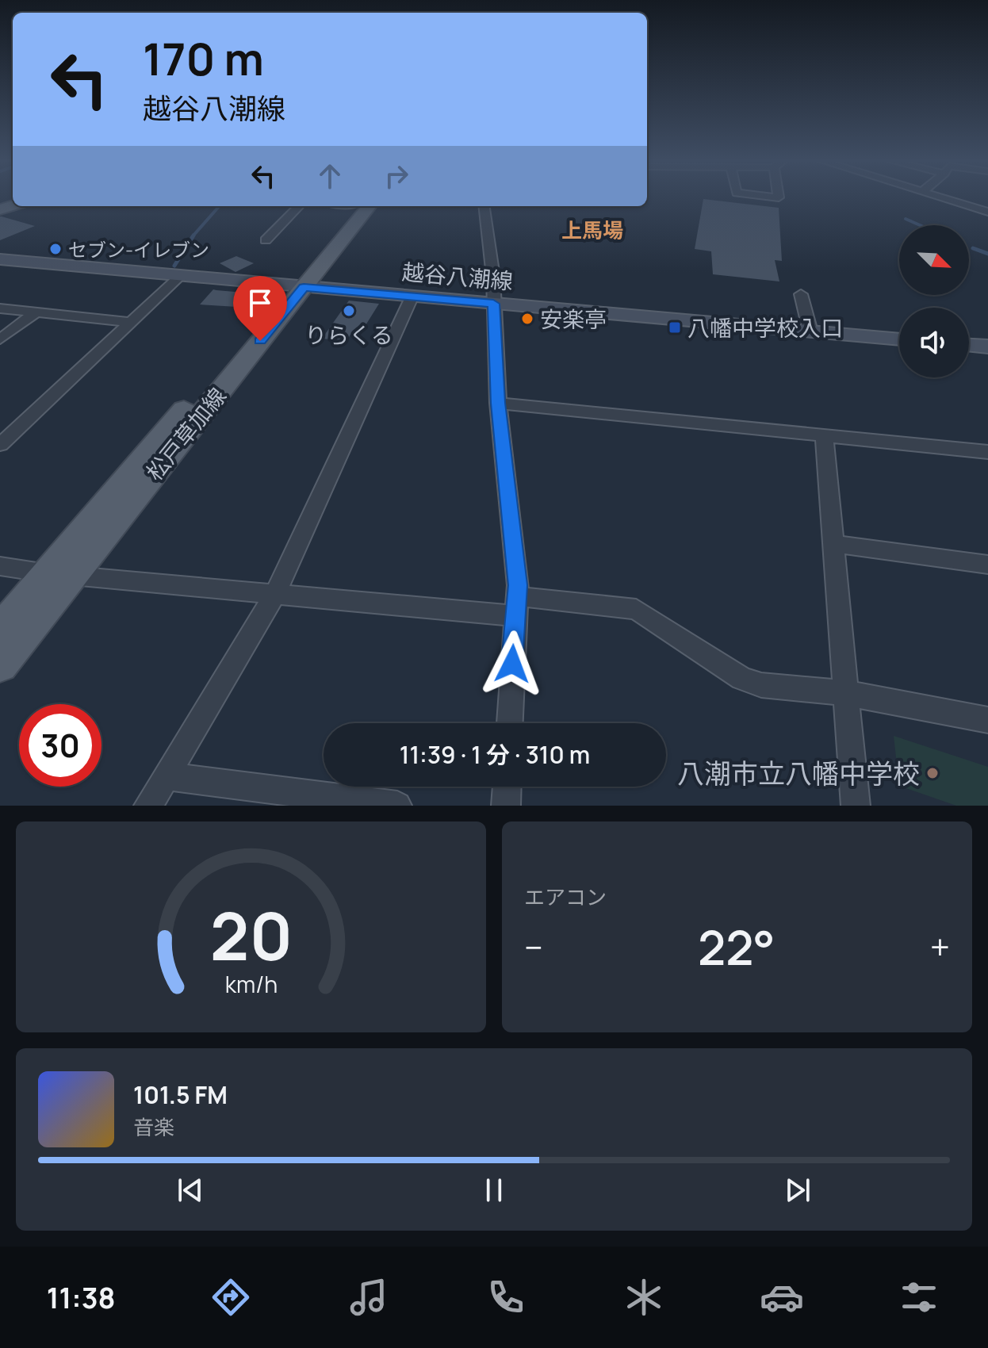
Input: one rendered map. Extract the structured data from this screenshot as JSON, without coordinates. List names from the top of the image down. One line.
{"streets":{"main road":["越谷八潮線","松戸草加線"]},"crossings":[["越谷八潮線","松戸草加線"]],"districts":["上馬場"],"places":{"other":["セブン-イレブン","りらくる","安楽亭","八潮市立八幡中学校"],"transit":["八幡中学校入口"]},"north":"bottom right","page":{"turn":["170 m","越谷八潮線"],"limit":"30","trip":"11:39 · 1 分 · 310 m","tile":"エアコン","heat":["−","22°","+"],"song":["101.5 FM","音楽"],"tabs":"11:38","gauge":["20","km/h"]}}
